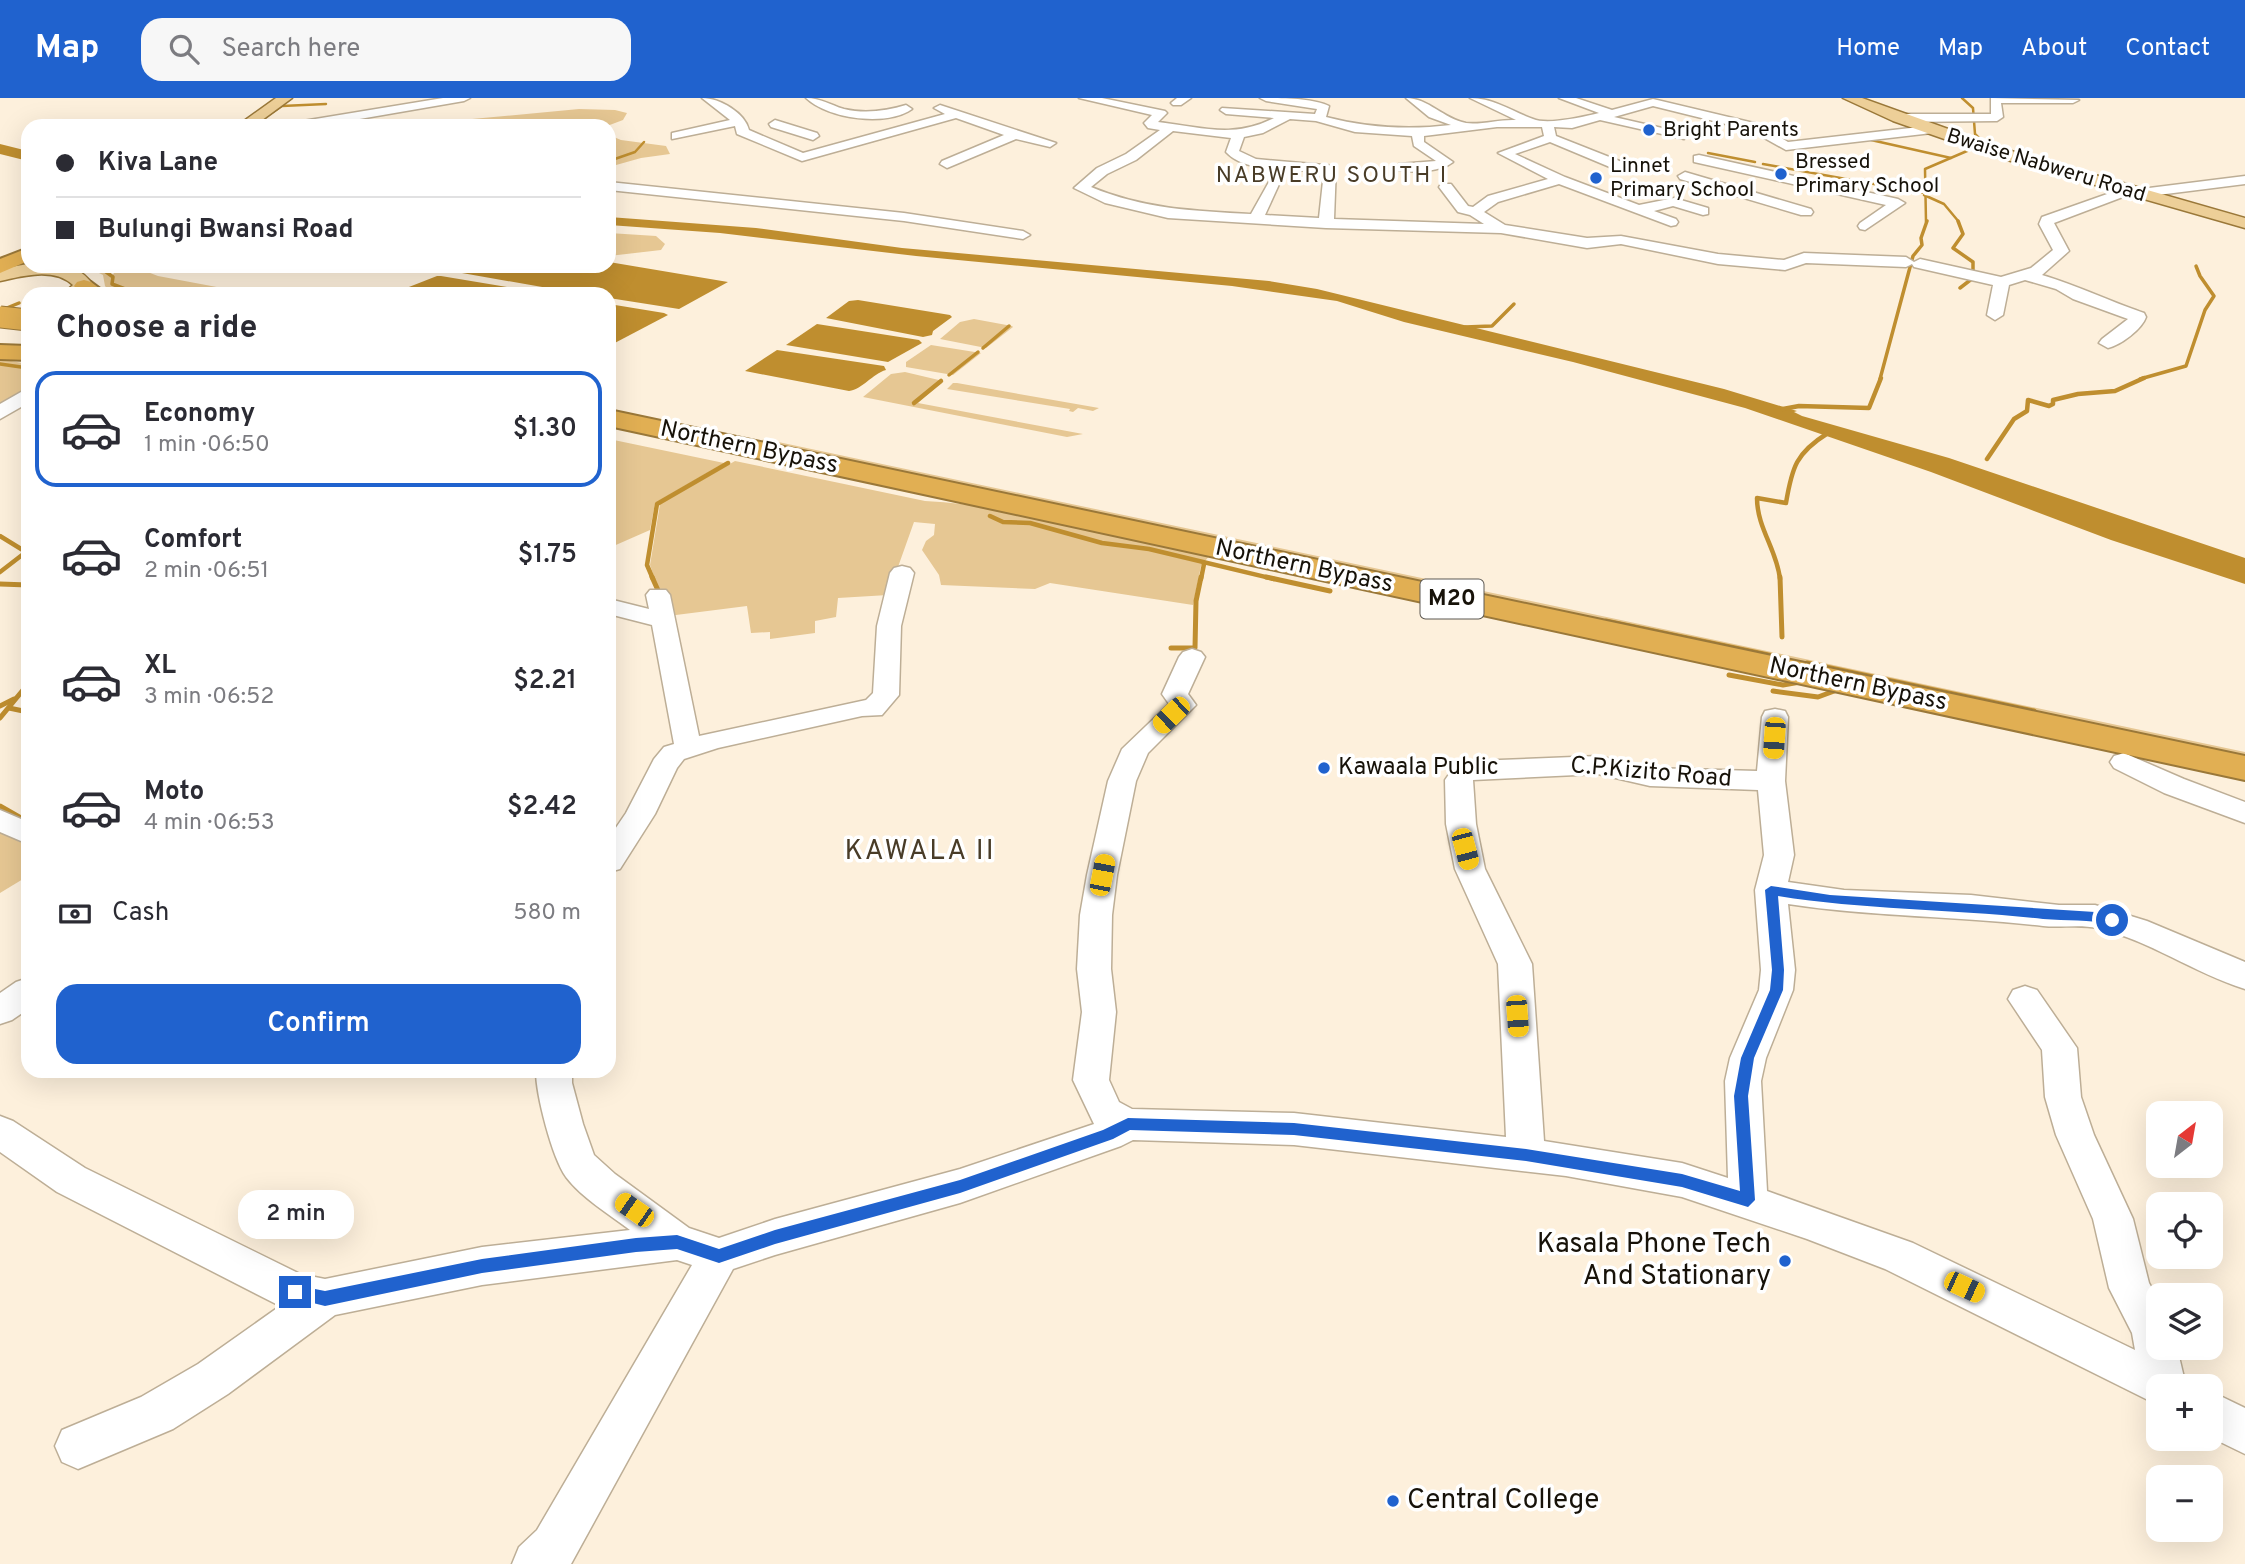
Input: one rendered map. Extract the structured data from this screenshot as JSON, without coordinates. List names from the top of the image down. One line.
{"streets":{"highway":["Northern Bypass","M20"],"main road":["Bwaise Nabweru Road"],"street":["C.P.Kizito Road"]},"districts":["NABWERU SOUTH I","KAWALA II"],"places":["Bright Parents","Bressed Primary School","Linnet Primary School","Kawaala Public","Kasala Phone Tech And Stationary","Central College"],"north":"top right","page":{"header":"Map","search":"Search here","nav":["Home","Map","About","Contact"],"banner":["Kiva Lane","Bulungi Bwansi Road"],"heading":"Choose a ride","list":[{"name":"Economy","note":"1 min · 06:50","value":"$1.30"},{"name":"Comfort","note":"2 min · 06:51","value":"$1.75"},{"name":"XL","note":"3 min · 06:52","value":"$2.21"},{"name":"Moto","note":"4 min · 06:53","value":"$2.42"}],"pay":["Cash","580 m"],"buttons":"Confirm","map_buttons":["+","−"],"bubble":"2 min"}}
